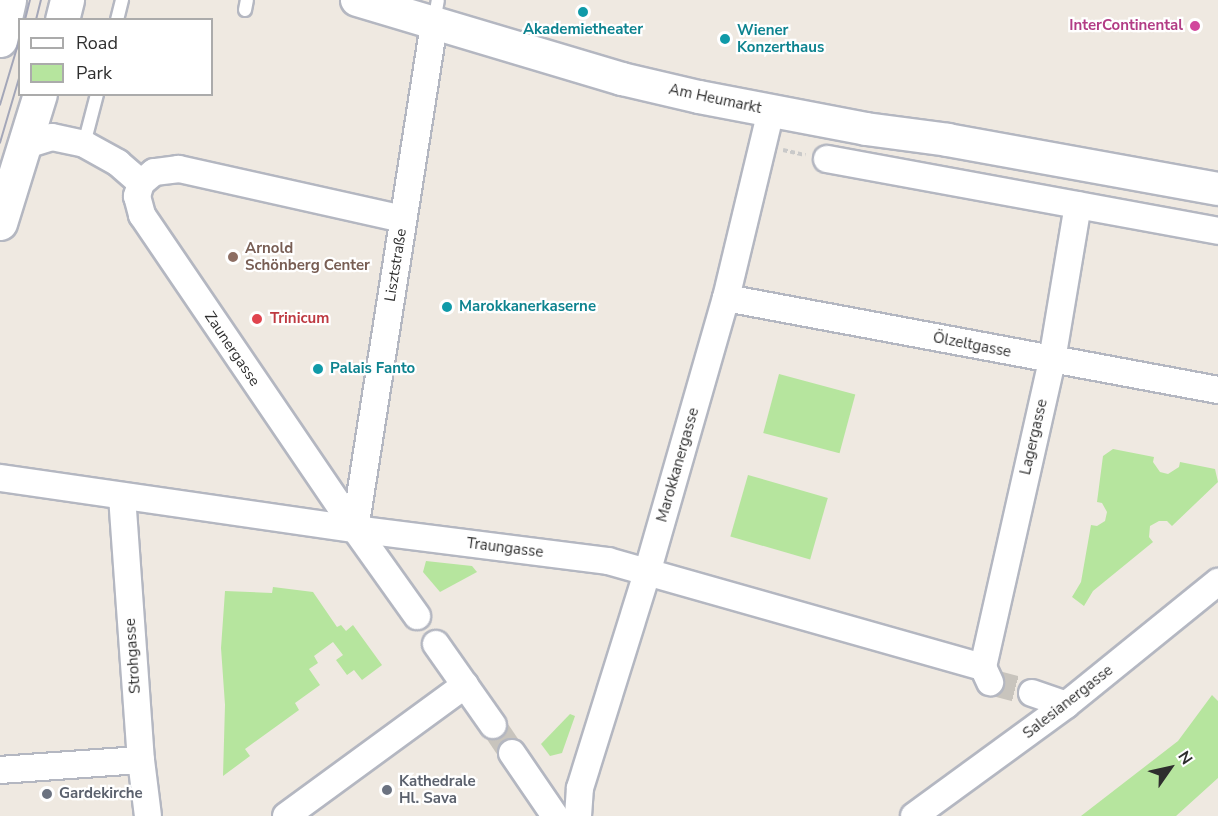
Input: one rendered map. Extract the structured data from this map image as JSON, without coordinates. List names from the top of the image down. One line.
{"streets":{"street":["Am Heumarkt","Lisztstraße","Ölzeltgasse","Zaunergasse","Lagergasse","Marokkanergasse","Traungasse","Strohgasse","Salesianergasse"]},"crossings":[["Am Heumarkt","Lisztstraße"],["Am Heumarkt","Marokkanergasse"],["Lisztstraße","Zaunergasse"],["Lisztstraße","Traungasse"],["Ölzeltgasse","Lagergasse"],["Ölzeltgasse","Marokkanergasse"],["Zaunergasse","Traungasse"],["Lagergasse","Traungasse"],["Marokkanergasse","Traungasse"],["Traungasse","Strohgasse"]],"places":["Akademietheater","InterContinental","Wiener Konzerthaus","Arnold Schönberg Center","Marokkanerkaserne","Trinicum","Palais Fanto","Kathedrale Hl. Sava","Gardekirche"],"legend":["Road","Park"],"north":"top right"}
